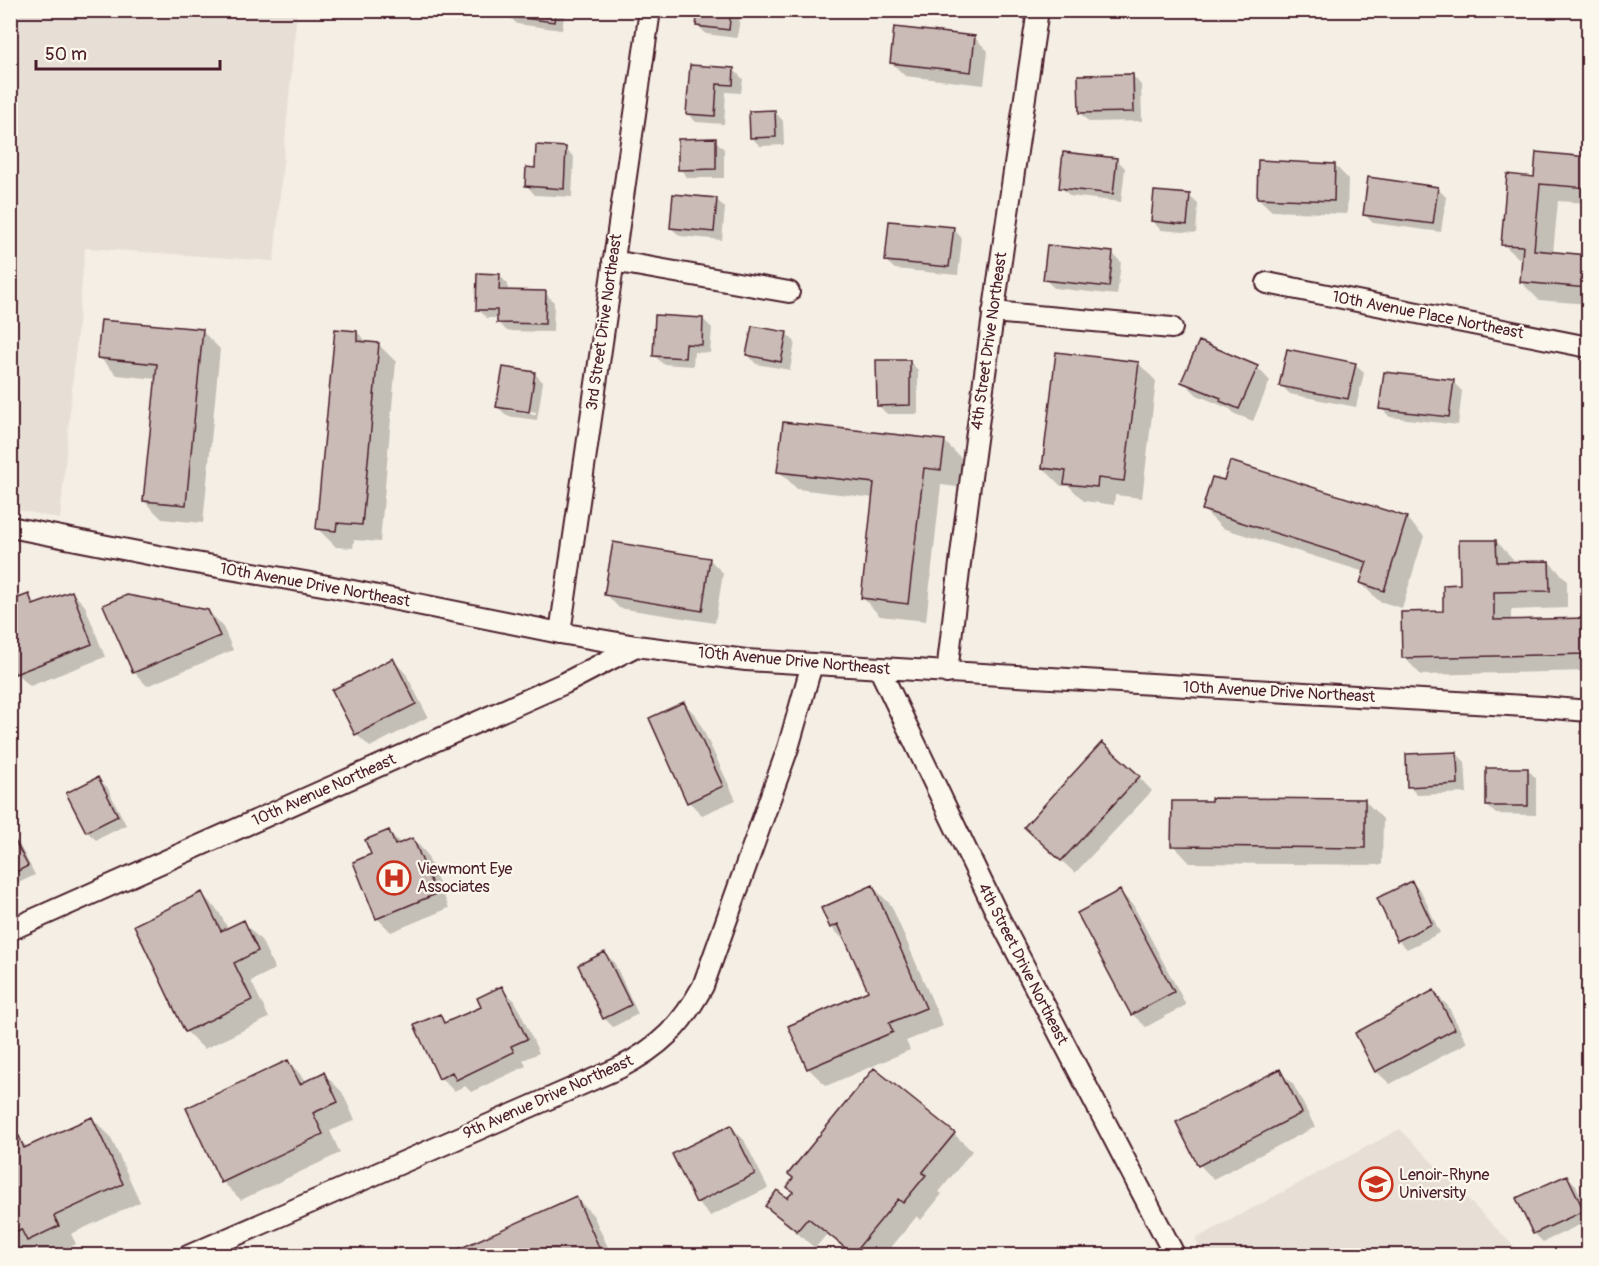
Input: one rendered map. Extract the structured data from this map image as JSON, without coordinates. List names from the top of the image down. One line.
{"streets":{"street":["10th Avenue Place Northeast","3rd Street Drive Northeast","4th Street Drive Northeast","10th Avenue Drive Northeast","10th Avenue Northeast","9th Avenue Drive Northeast"]},"crossings":[["3rd Street Drive Northeast","10th Avenue Drive Northeast"],["4th Street Drive Northeast","10th Avenue Drive Northeast"],["10th Avenue Drive Northeast","10th Avenue Northeast"],["10th Avenue Drive Northeast","9th Avenue Drive Northeast"]],"places":{"hospital":["Viewmont Eye Associates"],"school or university":["Lenoir-Rhyne University"]},"scale_bar":"50 m"}
